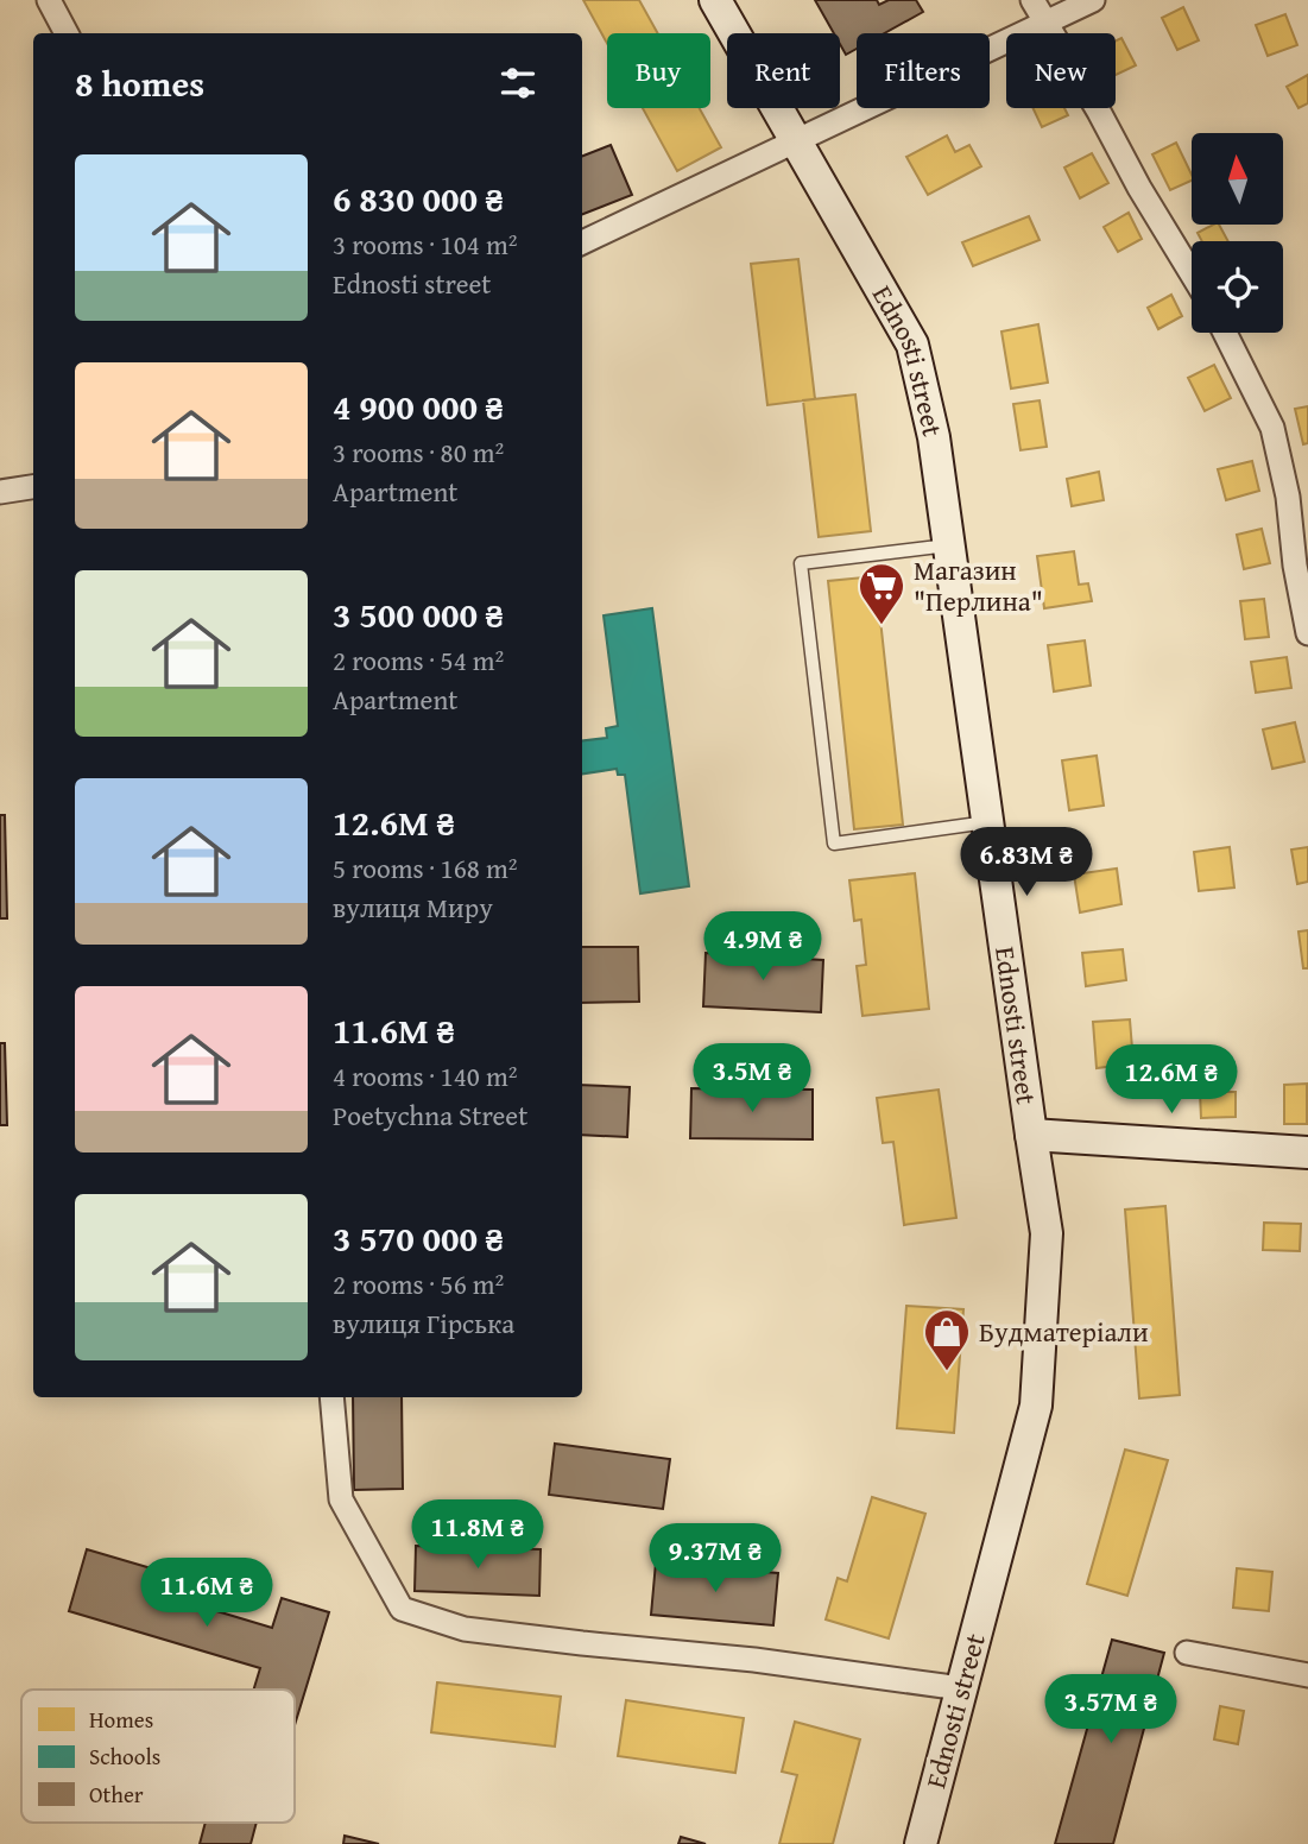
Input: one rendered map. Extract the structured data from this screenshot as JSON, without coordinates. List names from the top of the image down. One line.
{"streets":{"street":["Ednosti street"]},"places":{"supermarket":["Магазин \"Перлина\""],"shop":["Будматеріали"]},"legend":["Homes","Schools","Other"],"north":"top","page":{"chip":["Buy","Rent","Filters","New"],"heading":"8 homes","list":[{"name":"6 830 000 ₴","note":"3 rooms · 104 m² · Ednosti street"},{"name":"4 900 000 ₴","note":"3 rooms · 80 m² · Apartment"},{"name":"3 500 000 ₴","note":"2 rooms · 54 m² · Apartment"},{"name":"12.6M ₴","note":"5 rooms · 168 m² · вулиця Миру"},{"name":"11.6M ₴","note":"4 rooms · 140 m² · Poetychna Street"},{"name":"3 570 000 ₴","note":"2 rooms · 56 m² · вулиця Гірська"}],"price":["6.83M ₴","4.9M ₴","3.5M ₴","12.6M ₴","11.8M ₴","9.37M ₴","11.6M ₴","3.57M ₴"]}}
